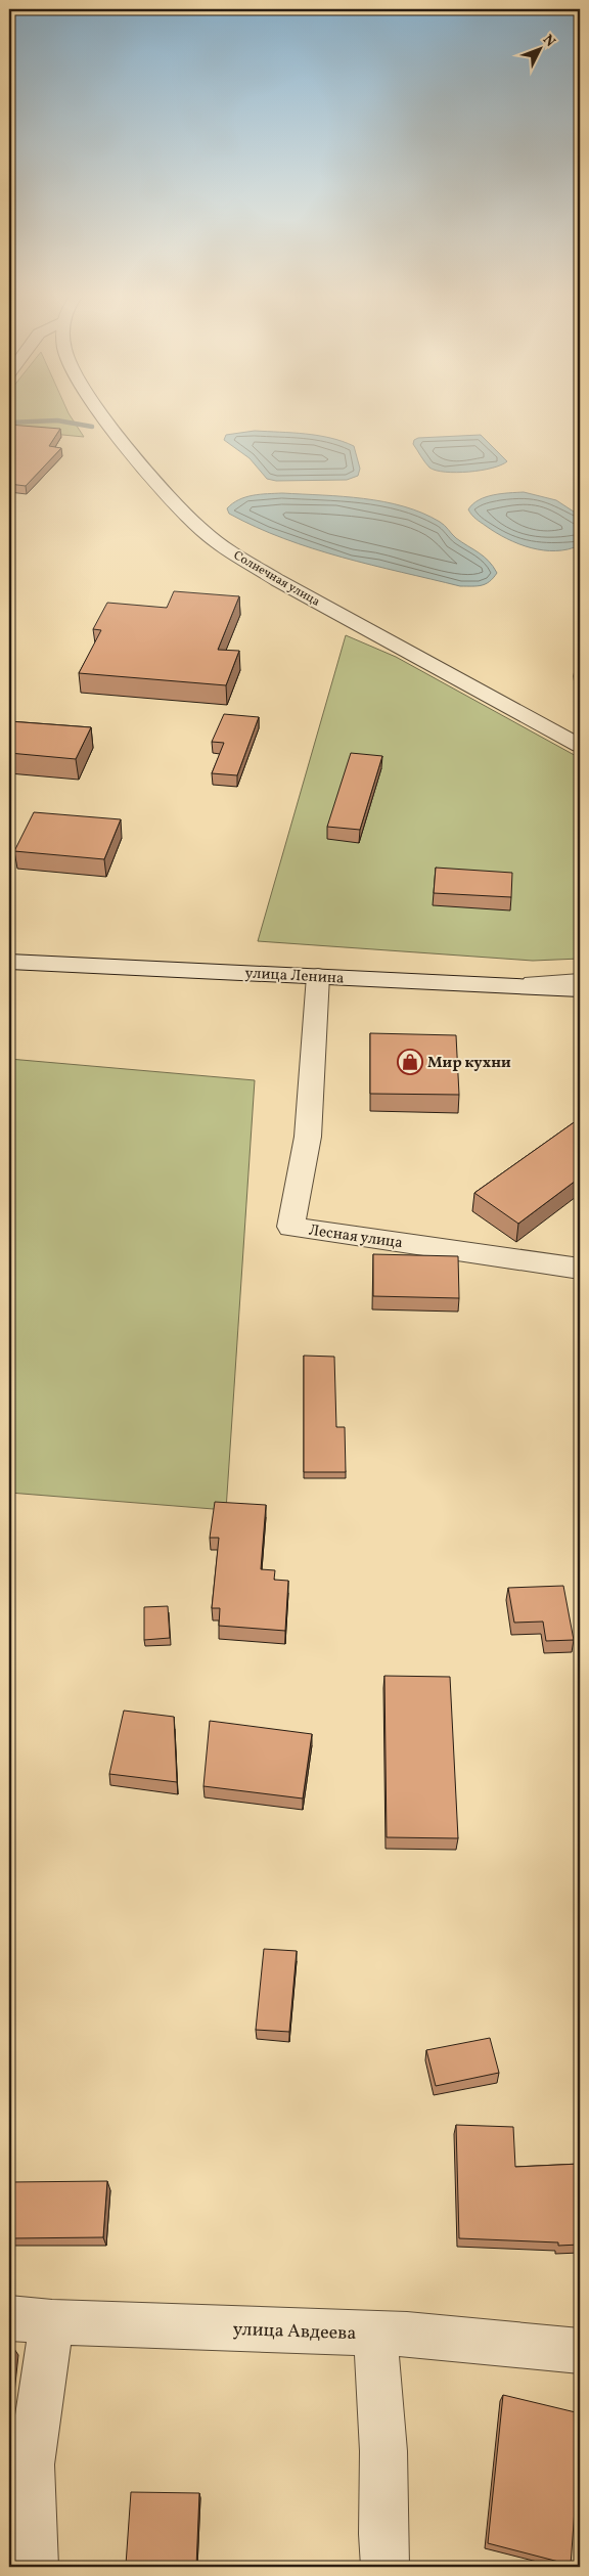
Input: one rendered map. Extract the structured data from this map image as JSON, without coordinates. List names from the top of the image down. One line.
{"streets":{"street":["Солнечная улица","улица Ленина","Лесная улица","улица Авдеева"]},"crossings":[["улица Ленина","Лесная улица"]],"places":{"shop":["Мир кухни"]},"north":"top right"}
